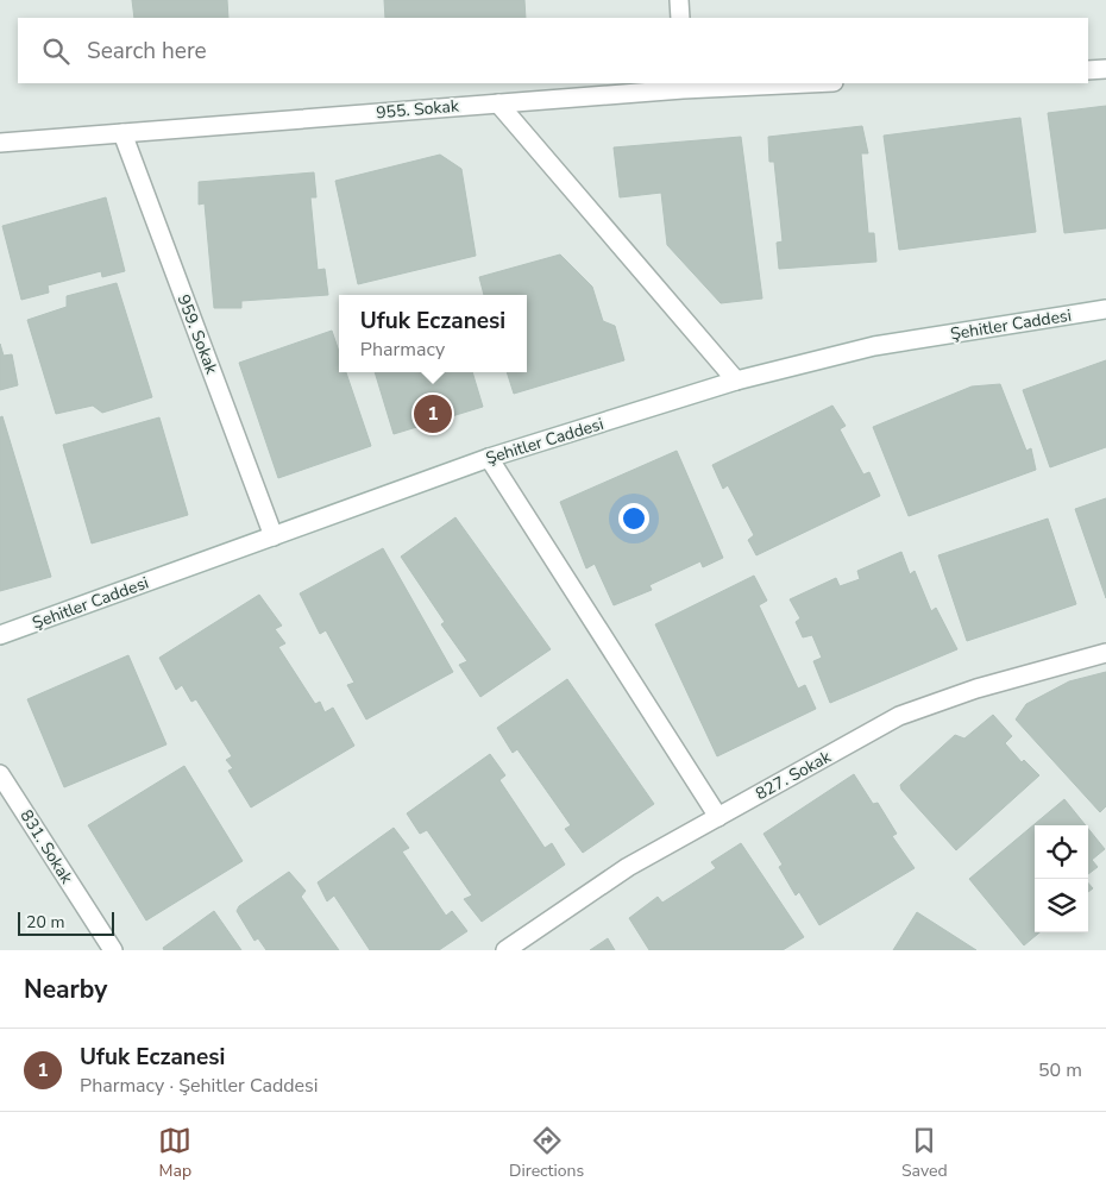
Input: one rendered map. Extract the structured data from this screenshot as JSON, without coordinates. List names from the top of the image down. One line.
{"streets":{"street":["955. Sokak","Şehitler Caddesi","959. Sokak","827. Sokak","831. Sokak"]},"crossings":[["955. Sokak","959. Sokak"],["Şehitler Caddesi","959. Sokak"]],"scale_bar":"20 m","page":{"search":"Search here","popup":["Ufuk Eczanesi","Pharmacy"],"pins":"1","scale":"20 m","heading":"Nearby","list":[{"mark":"1","name":"Ufuk Eczanesi","note":"Pharmacy · Şehitler Caddesi","value":"50 m"}],"nav":["Map","Directions","Saved"]}}
